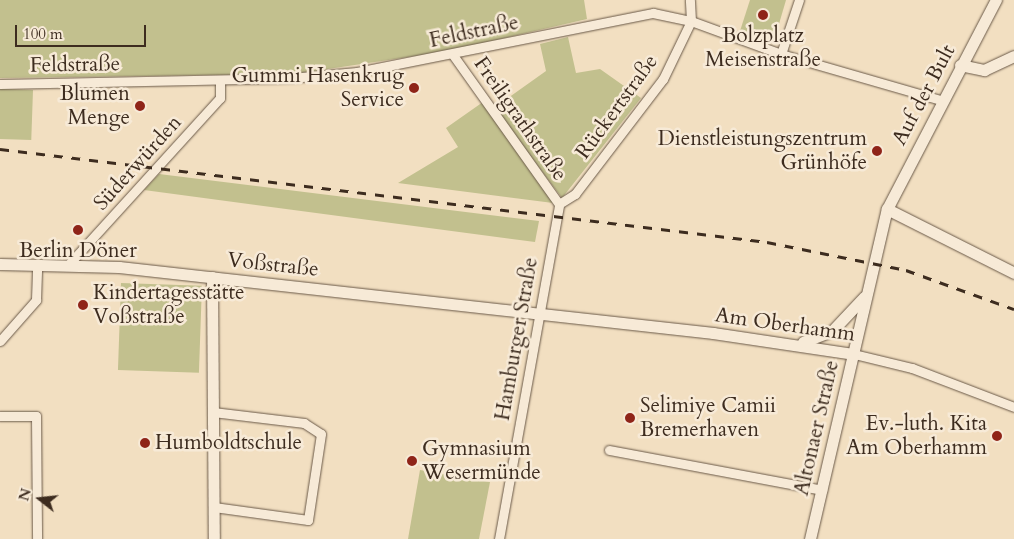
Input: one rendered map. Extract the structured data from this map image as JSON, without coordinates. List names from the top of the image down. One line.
{"streets":{"street":["Feldstraße","Auf der Bult","Rückertstraße","Freiligrathstraße","Süderwürden","Voßstraße","Am Oberhamm","Hamburger Straße","Altonaer Straße"]},"crossings":[["Feldstraße","Auf der Bult"],["Feldstraße","Rückertstraße"],["Feldstraße","Freiligrathstraße"],["Feldstraße","Süderwürden"],["Auf der Bult","Altonaer Straße"],["Rückertstraße","Freiligrathstraße"],["Rückertstraße","Hamburger Straße"],["Freiligrathstraße","Hamburger Straße"],["Süderwürden","Voßstraße"],["Voßstraße","Am Oberhamm"],["Voßstraße","Hamburger Straße"],["Am Oberhamm","Hamburger Straße"],["Am Oberhamm","Altonaer Straße"]],"places":["Bolzplatz Meisenstraße","Gummi Hasenkrug Service","Blumen Menge","Dienstleistungszentrum Grünhöfe","Berlin Döner","Kindertagesstätte Voßstraße","Selimiye Camii Bremerhaven","Ev.-luth. Kita Am Oberhamm","Humboldtschule","Gymnasium Wesermünde"],"scale_bar":"100 m","north":"left"}
